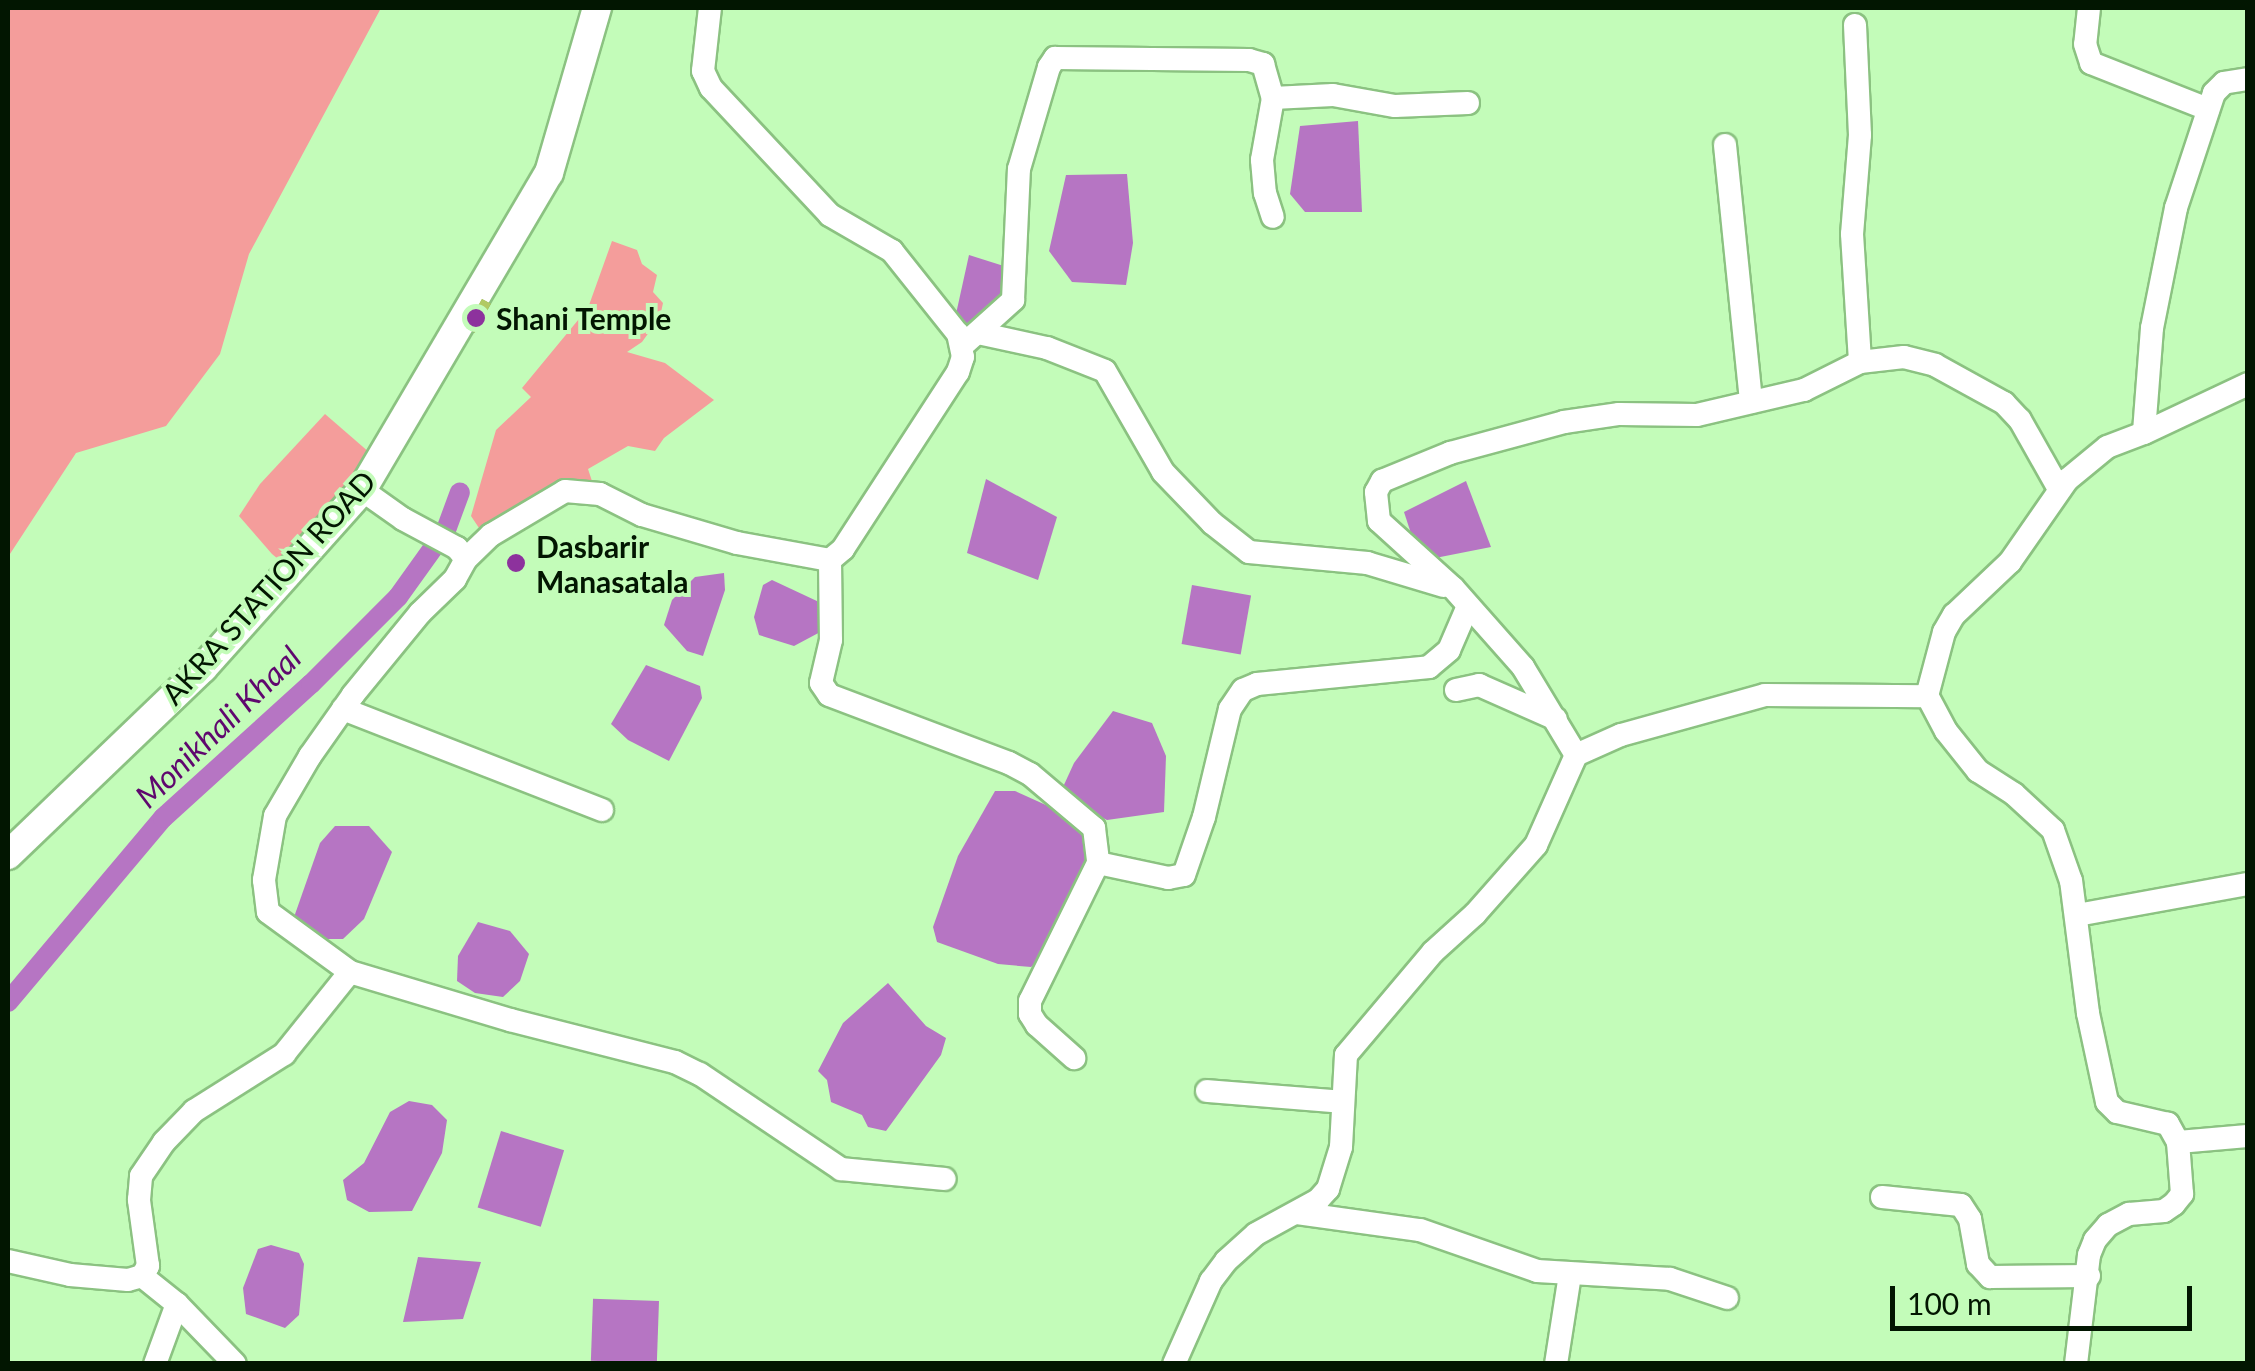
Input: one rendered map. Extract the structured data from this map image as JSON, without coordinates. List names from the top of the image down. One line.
{"streets":{"main road":["AKRA STATION ROAD"]},"water":["Monikhali Khaal"],"places":["Shani Temple","Dasbarir Manasatala"],"scale_bar":"100 m"}
